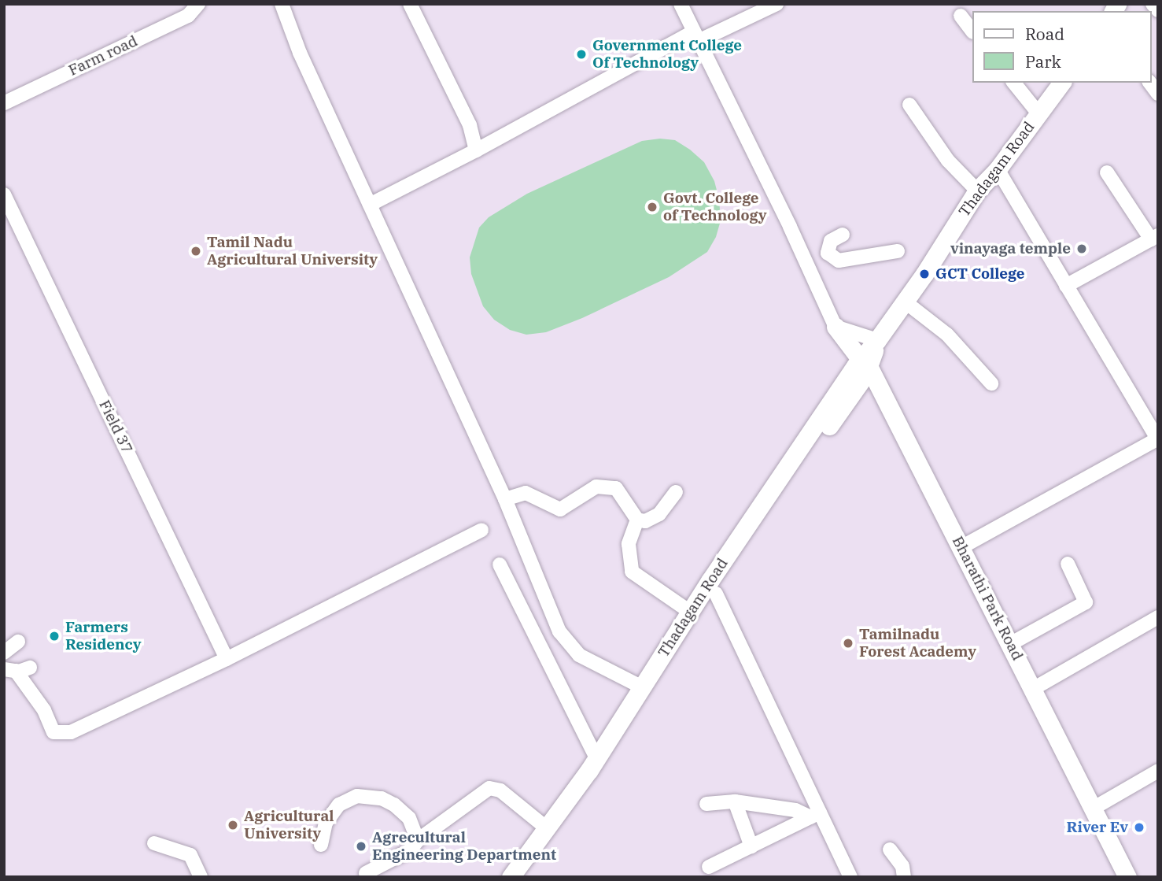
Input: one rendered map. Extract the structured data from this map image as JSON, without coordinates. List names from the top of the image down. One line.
{"streets":{"main road":["Thadagam Road","Bharathi Park Road"],"street":["Farm road","Field 37"]},"crossings":[["Thadagam Road","Bharathi Park Road"]],"places":["Government College Of Technology","Govt. College of Technology","vinayaga temple","Tamil Nadu Agricultural University","GCT College","Farmers Residency","Tamilnadu Forest Academy","Agricultural University","River Ev","Agrecultural Engineering Department"],"legend":["Road","Park"]}
